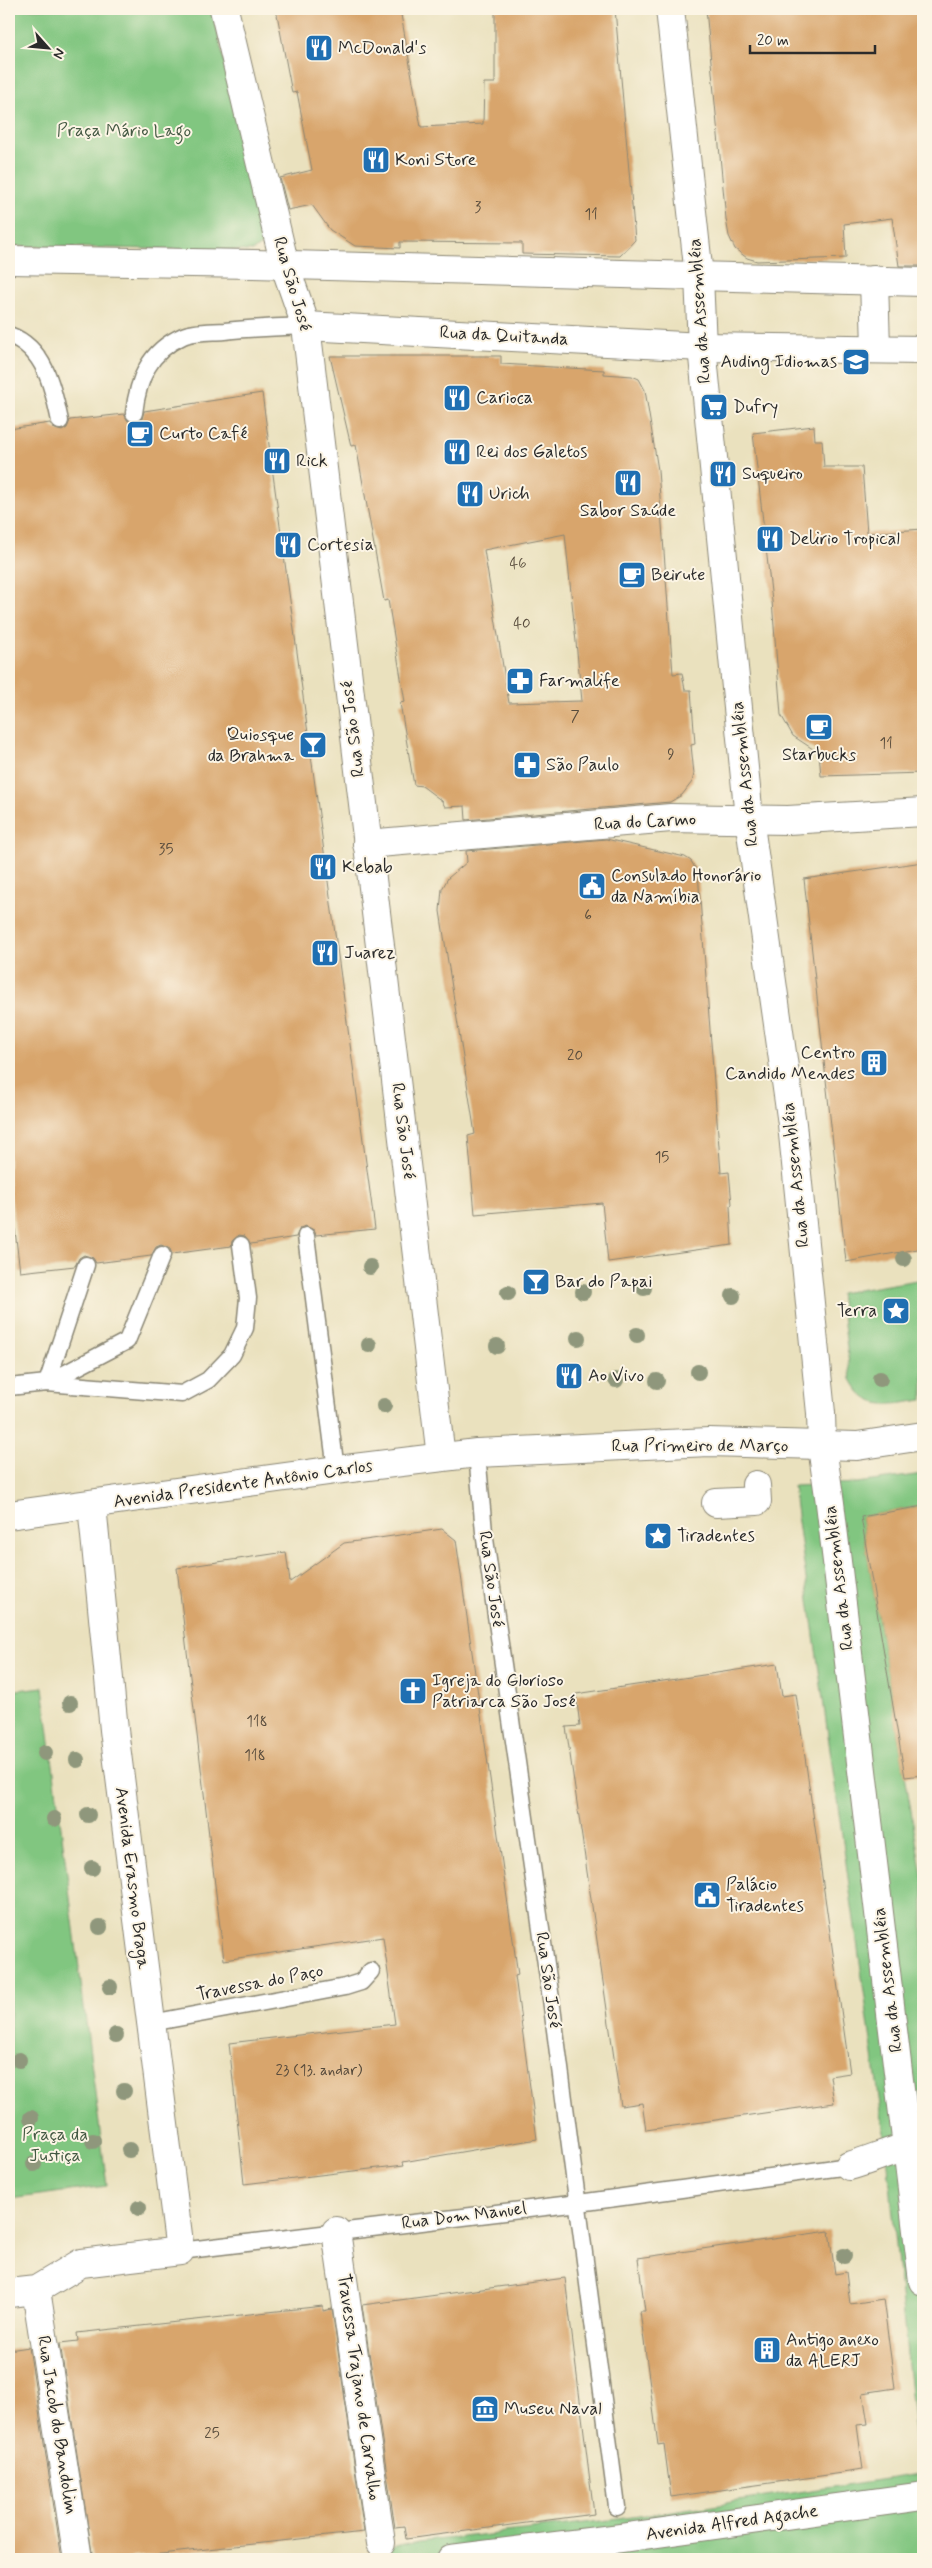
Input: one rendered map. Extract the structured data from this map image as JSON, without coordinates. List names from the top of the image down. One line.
{"streets":{"street":["Rua São José","Rua da Assembléia","Rua da Quitanda","Rua do Carmo","Rua Primeiro de Março","Avenida Presidente Antônio Carlos","Avenida Erasmo Braga","Rua Dom Manuel","Travessa Trajano de Carvalho","Rua Jacob do Bandolim","Avenida Alfred Agache"],"lane":["Travessa do Paço"]},"crossings":[["Rua São José","Rua da Quitanda"],["Rua São José","Rua do Carmo"],["Rua São José","Rua Primeiro de Março"],["Rua São José","Avenida Presidente Antônio Carlos"],["Rua São José","Rua Dom Manuel"],["Rua da Assembléia","Rua da Quitanda"],["Rua da Assembléia","Rua do Carmo"],["Rua da Assembléia","Rua Primeiro de Março"],["Rua da Assembléia","Rua Dom Manuel"],["Rua Primeiro de Março","Avenida Presidente Antônio Carlos"],["Avenida Presidente Antônio Carlos","Avenida Erasmo Braga"],["Avenida Erasmo Braga","Travessa do Paço"],["Avenida Erasmo Braga","Rua Dom Manuel"],["Rua Dom Manuel","Travessa Trajano de Carvalho"],["Rua Dom Manuel","Rua Jacob do Bandolim"]],"parks":["Praça Mário Lago","Praça da Justiça"],"places":{"restaurant":["McDonald's","Koni Store","Carioca","Rei dos Galetos","Rick","Suqueiro","Sabor Saúde","Urich","Delirio Tropical","Cortesia","Kebab","Juarez","Ao Vivo"],"school or university":["Auding Idiomas"],"supermarket":["Dufry"],"cafe":["Curto Café","Beirute","Starbucks"],"pharmacy":["Farmalife","São Paulo"],"bar":["Quiosque da Brahma","Bar do Papai"],"public building":["Consulado Honorário da Namíbia","Palácio Tiradentes"],"building":["Centro Candido Mendes","Antigo anexo da ALERJ"],"place":["Terra","Tiradentes"],"church":["Igreja do Glorioso Patriarca São José"],"museum":["Museu Naval"]},"house_numbers":["3","11","46","40","7","11","9","35","6","20","15","118","118","23 (13. andar)","25"],"scale_bar":"20 m","north":"bottom right"}
